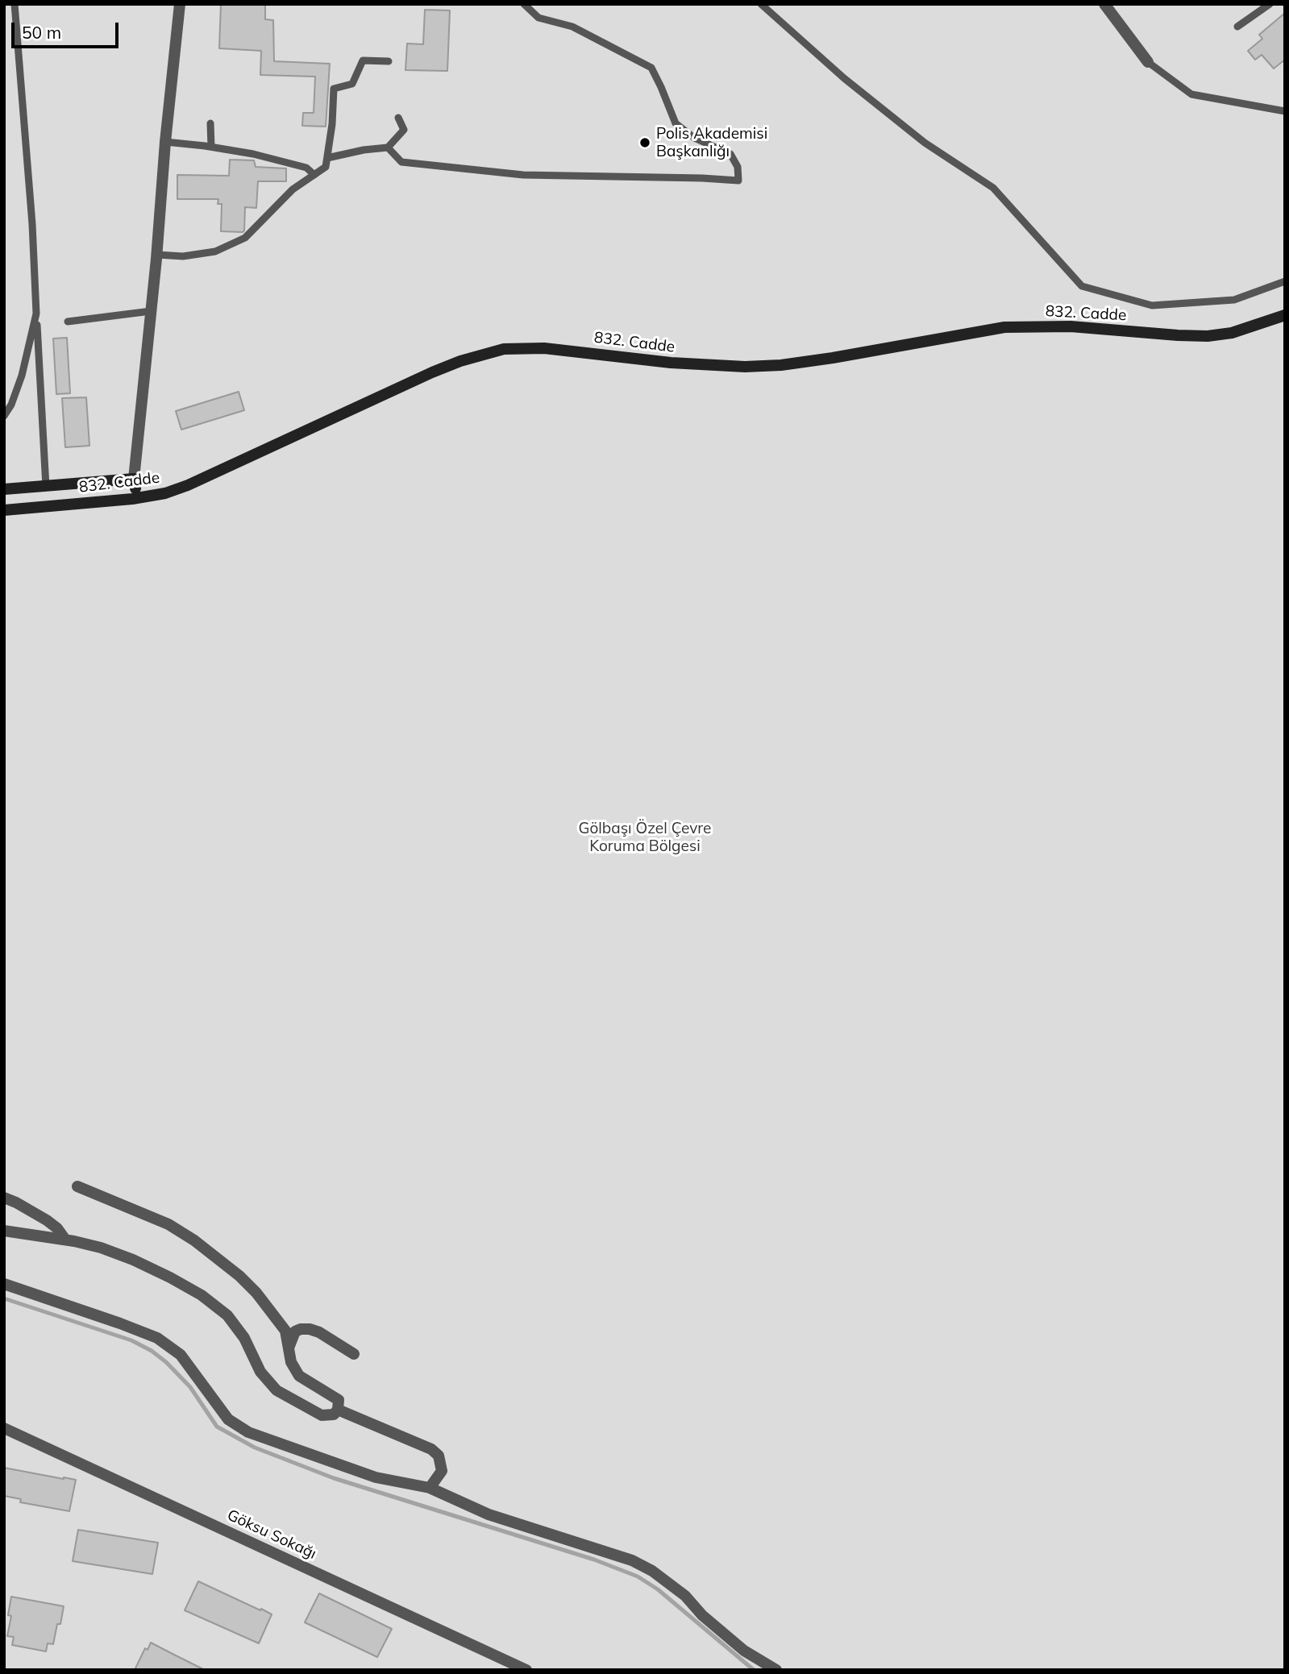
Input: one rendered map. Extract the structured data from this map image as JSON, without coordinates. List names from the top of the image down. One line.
{"streets":{"street":["832. Cadde","Göksu Sokağı"]},"parks":["Gölbaşı Özel Çevre Koruma Bölgesi"],"places":["Polis Akademisi Başkanlığı"],"scale_bar":"50 m"}
